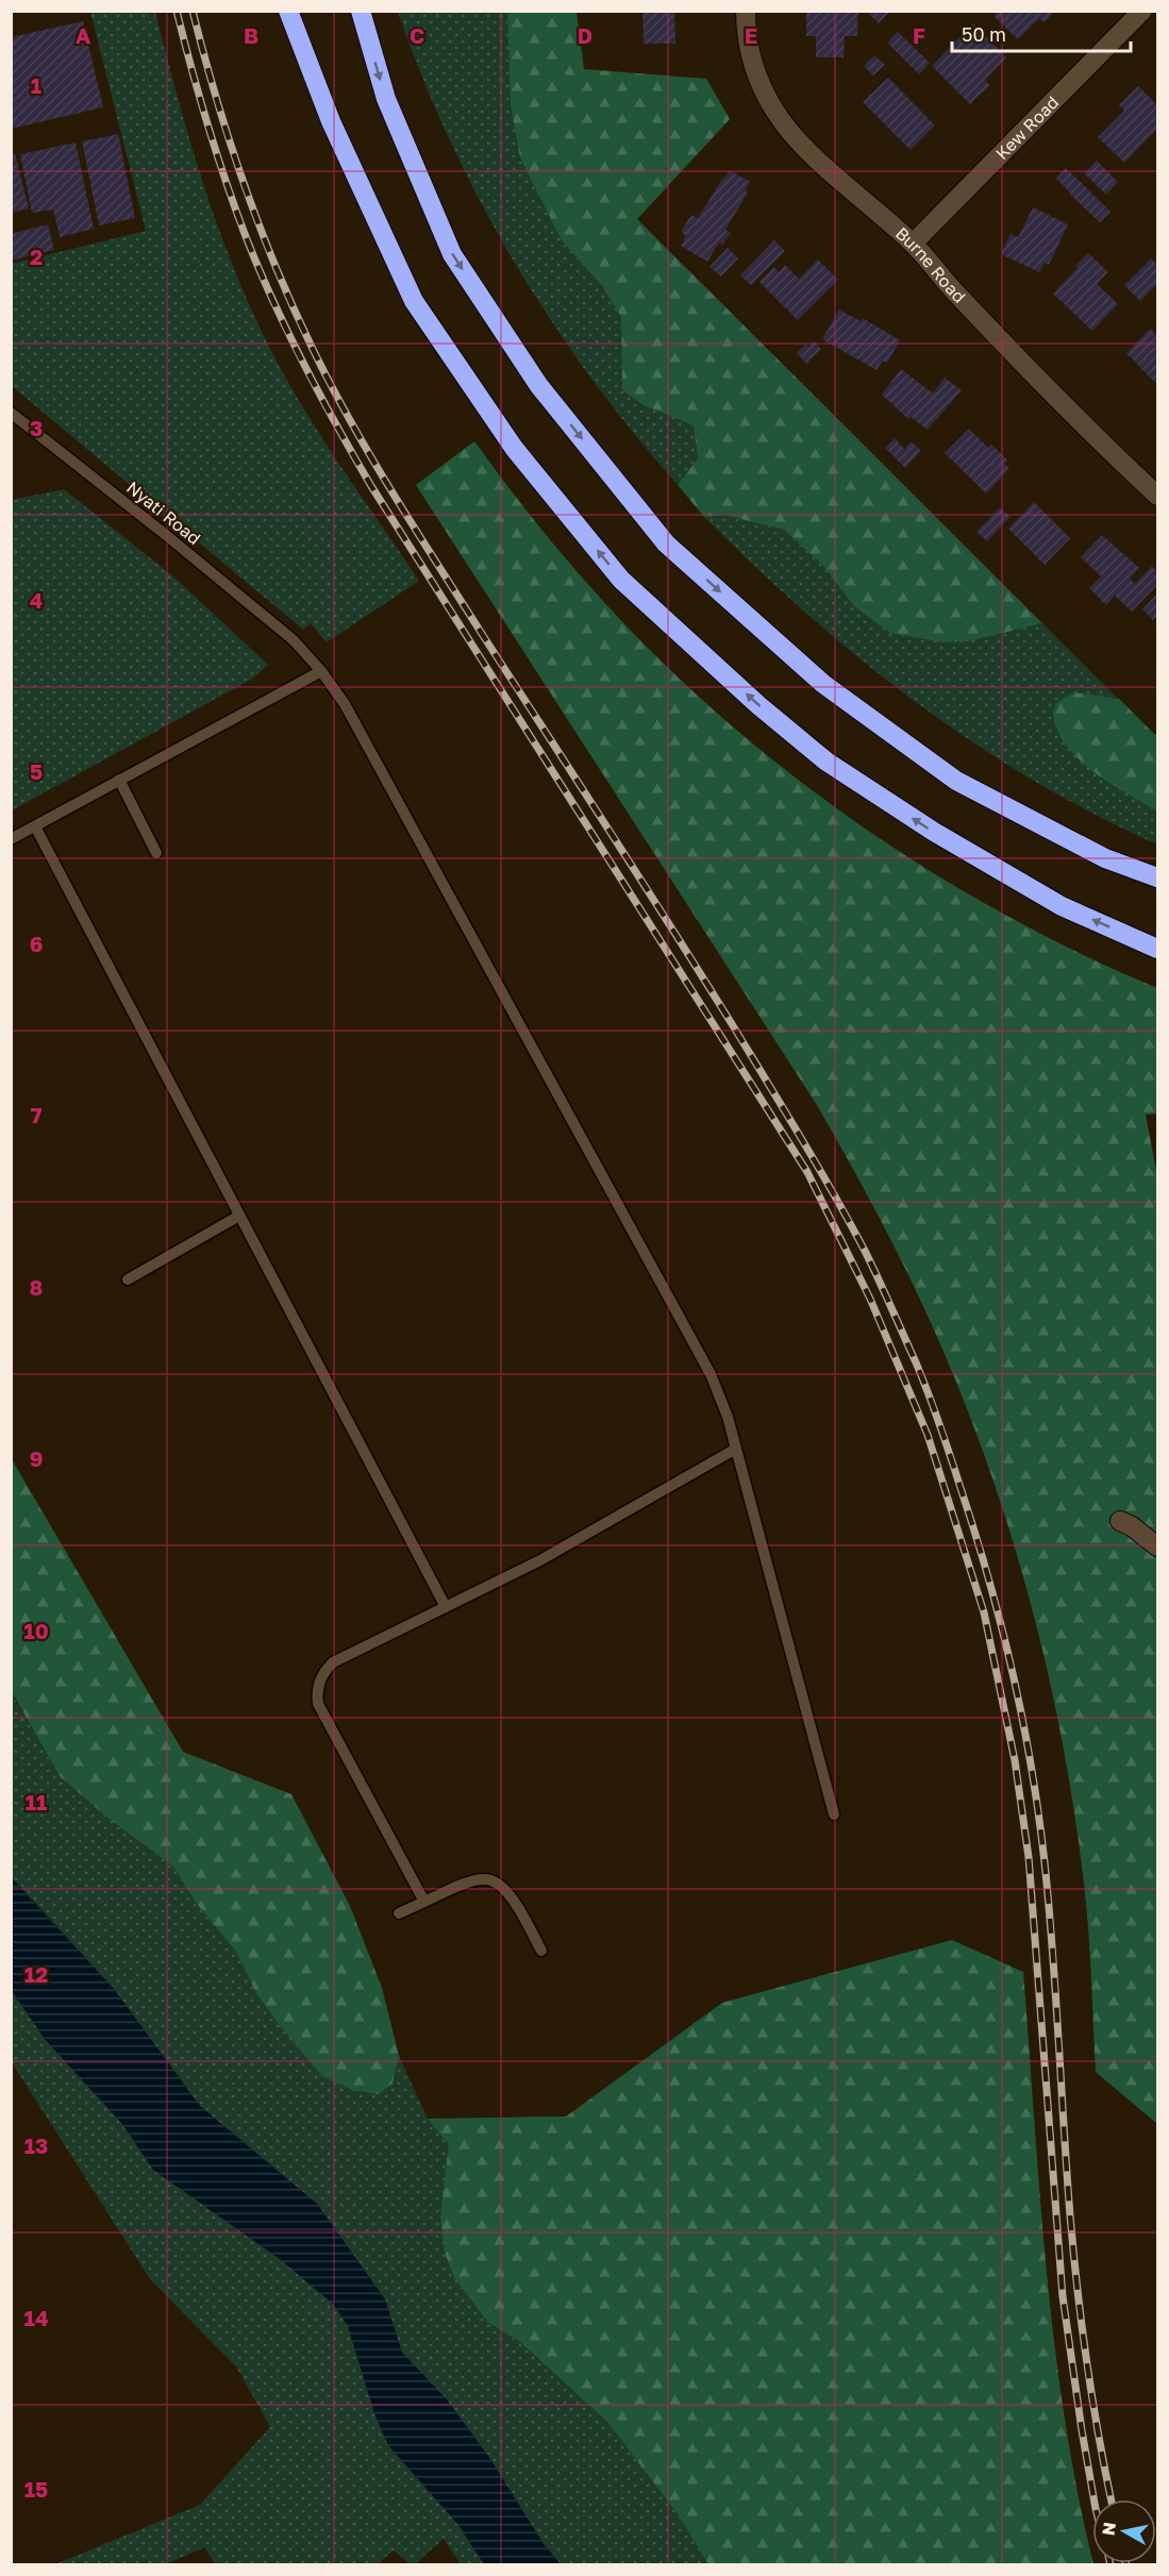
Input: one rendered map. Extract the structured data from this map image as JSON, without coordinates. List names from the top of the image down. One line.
{"streets":{"street":["Kew Road","Burne Road"],"lane":["Nyati Road"]},"crossings":[["Kew Road","Burne Road"]],"scale_bar":"50 m","north":"left","grid":{"columns":["A","B","C","D","E","F"],"rows":["1","2","3","4","5","6","7","8","9","10","11","12","13","14","15"]}}
